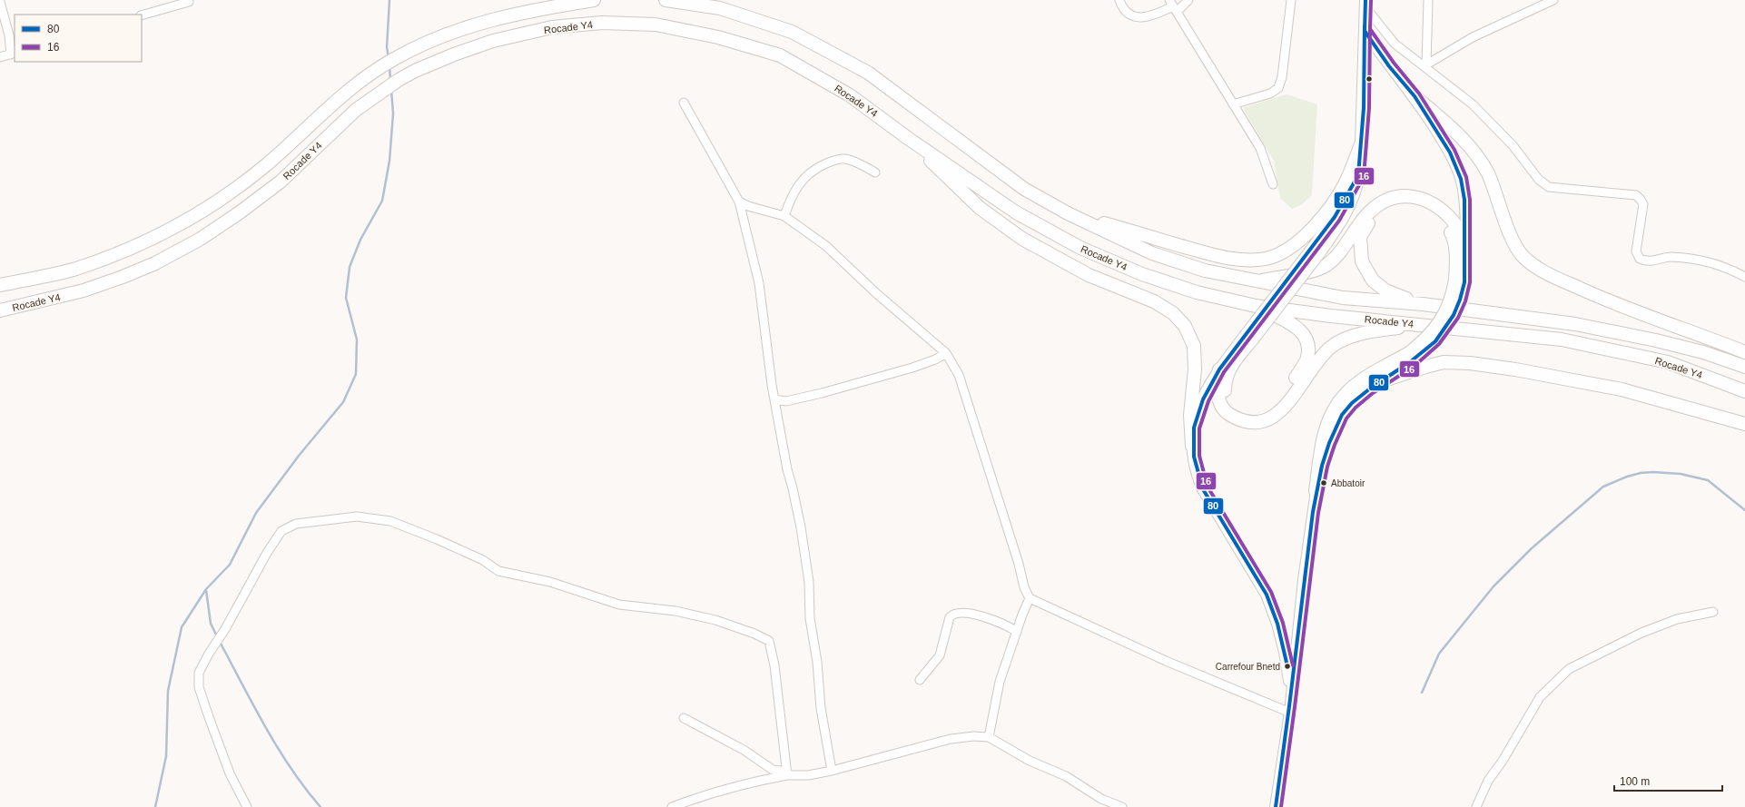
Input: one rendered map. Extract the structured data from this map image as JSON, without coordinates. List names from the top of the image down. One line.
{"streets":{"highway":["Rocade Y4"]},"places":["Abbatoir","Carrefour Bnetd"],"lines":["transit line 80","transit line 16"],"legend":["80","16"],"scale_bar":"100 m"}
